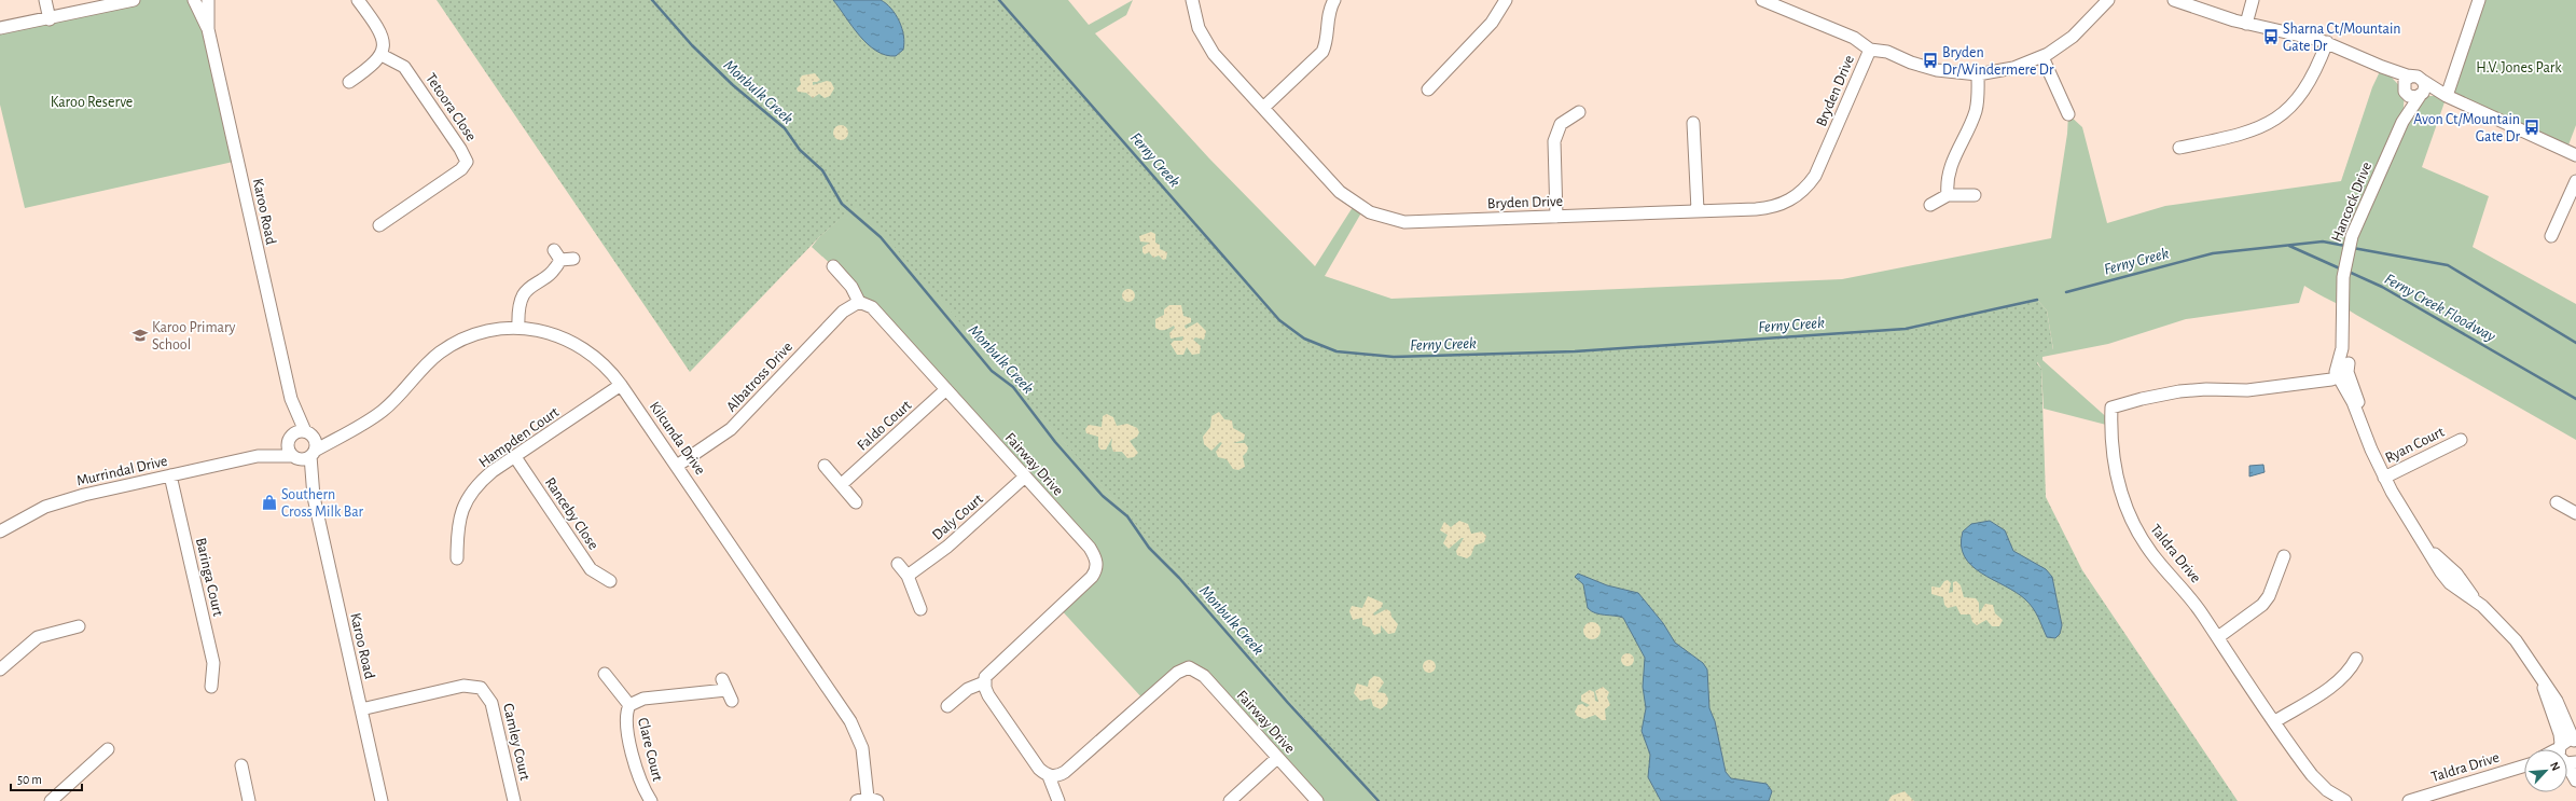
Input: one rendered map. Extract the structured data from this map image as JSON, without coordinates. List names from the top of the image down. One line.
{"streets":{"street":["Bryden Drive","Tetoora Close","Hancock Drive","Karoo Road","Albatross Drive","Faldo Court","Hampden Court","Kilcunda Drive","Ryan Court","Fairway Drive","Murrindal Drive","Ranceby Close","Daly Court","Taldra Drive","Baringa Court","Camley Court","Clare Court"]},"crossings":[["Hancock Drive","Taldra Drive"],["Karoo Road","Kilcunda Drive"],["Karoo Road","Murrindal Drive"],["Karoo Road","Camley Court"],["Albatross Drive","Kilcunda Drive"],["Albatross Drive","Fairway Drive"],["Faldo Court","Fairway Drive"],["Hampden Court","Kilcunda Drive"],["Hampden Court","Ranceby Close"],["Kilcunda Drive","Murrindal Drive"],["Fairway Drive","Daly Court"],["Murrindal Drive","Baringa Court"]],"water":["Monbulk Creek","Ferny Creek","Ferny Creek Floodway"],"parks":["H.V. Jones Park","Karoo Reserve"],"places":{"bus stop":["Sharna Ct/Mountain Gate Dr","Bryden Dr/Windermere Dr","Avon Ct/Mountain Gate Dr"],"school or university":["Karoo Primary School"],"shop":["Southern Cross Milk Bar"]},"scale_bar":"50 m","north":"top right"}
